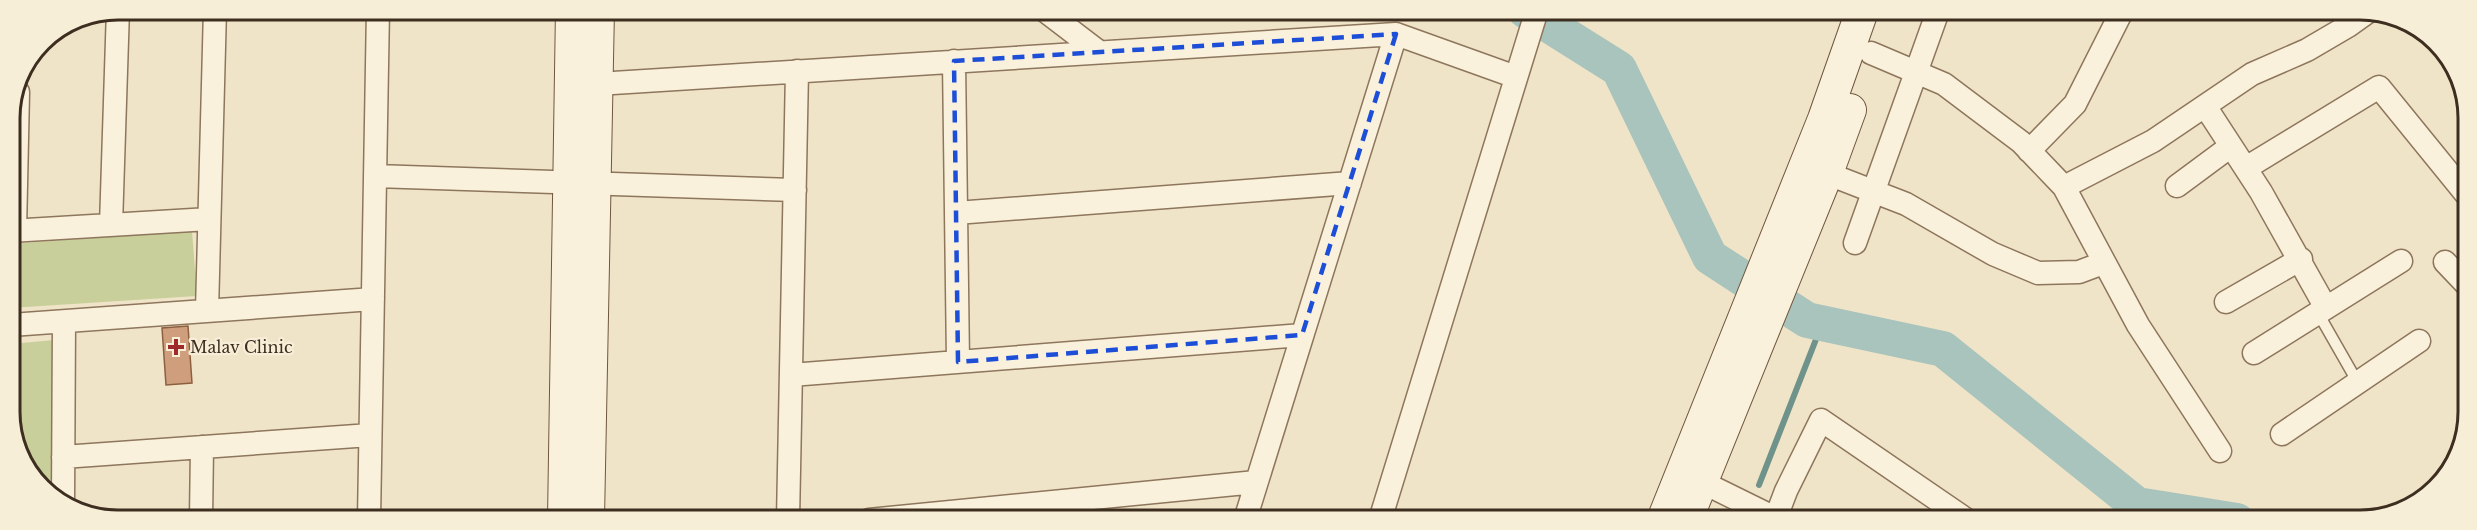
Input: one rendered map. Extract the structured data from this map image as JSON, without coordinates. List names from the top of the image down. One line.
{"places":{"health":["Malav Clinic"]}}
